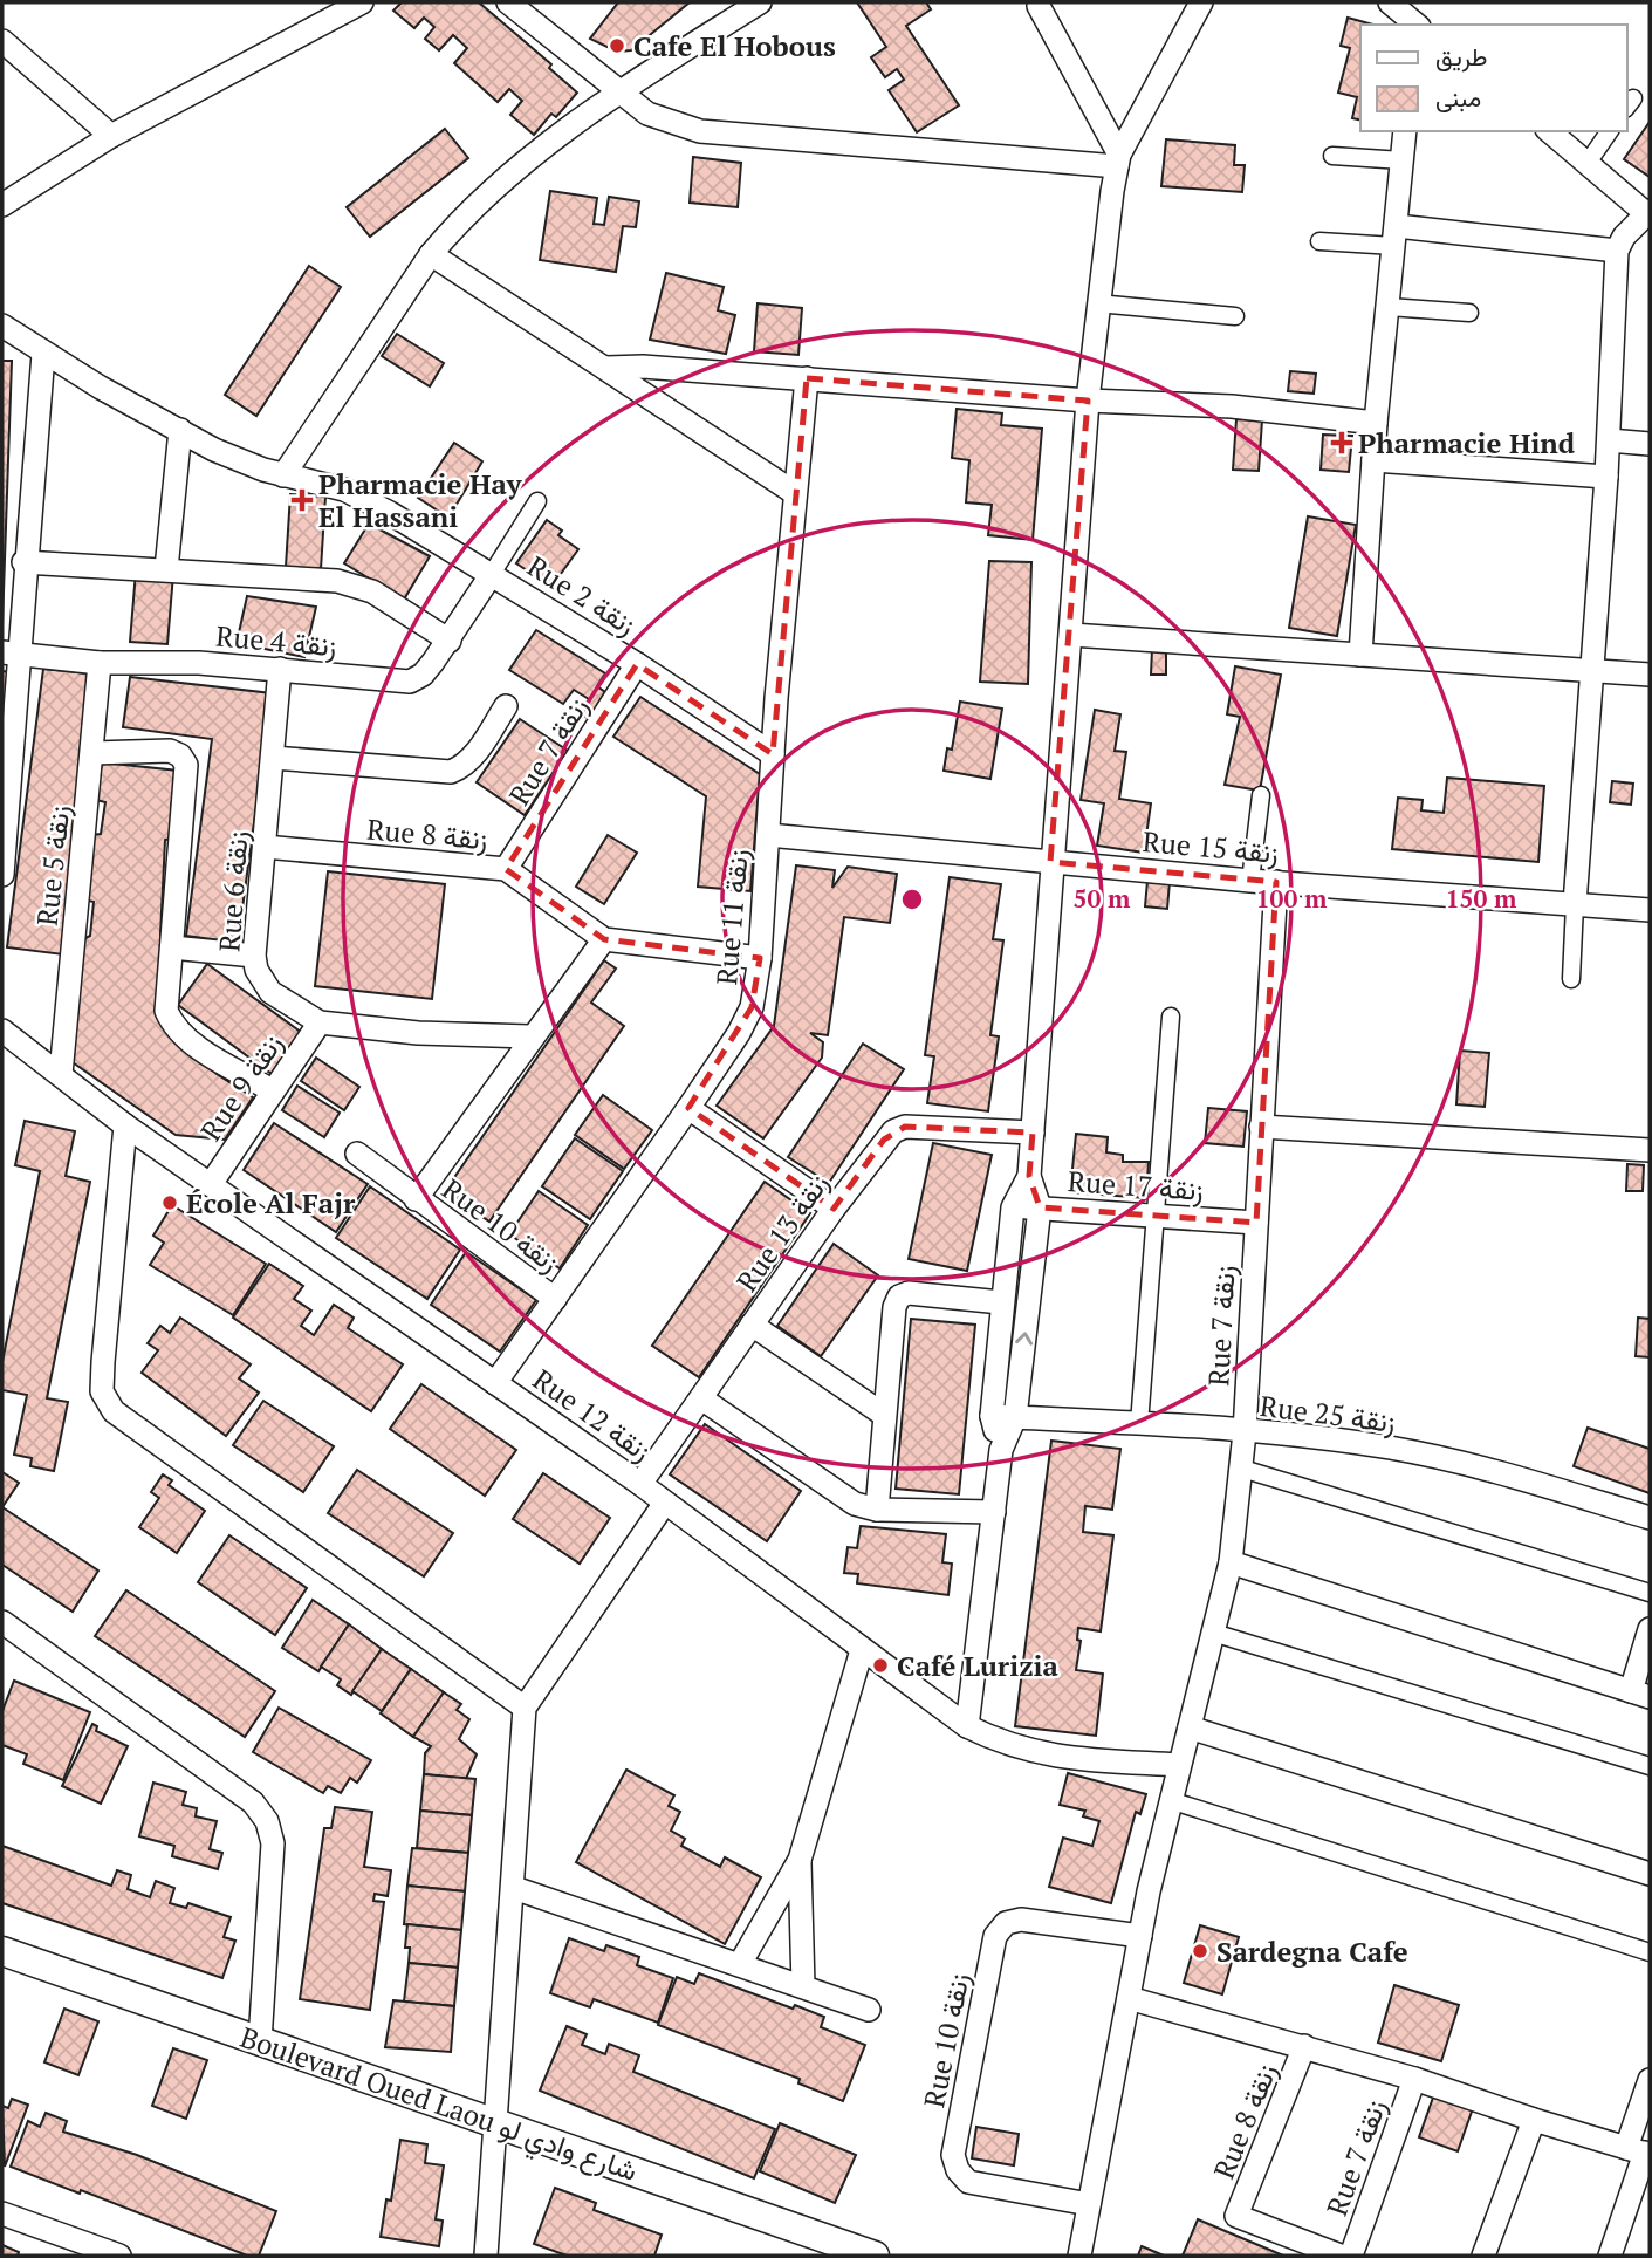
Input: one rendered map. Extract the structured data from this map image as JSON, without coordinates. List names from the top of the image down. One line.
{"streets":{"street":["Rue 2 زنقة","Rue 4 زنقة","Rue 7 زنقة","Rue 8 زنقة","Rue 15 زنقة","Rue 5 زنقة","Rue 6 زنقة","Rue 11 زنقة","Rue 9 زنقة","Rue 17 زنقة","Rue 10 زنقة","Rue 13 زنقة","Rue 25 زنقة","Rue 12 زنقة","Boulevard Oued Laou شارع وادي لو"]},"crossings":[["Rue 2 زنقة","Rue 4 زنقة"],["Rue 2 زنقة","Rue 7 زنقة"],["Rue 2 زنقة","Rue 11 زنقة"],["Rue 4 زنقة","Rue 5 زنقة"],["Rue 4 زنقة","Rue 6 زنقة"],["Rue 7 زنقة","Rue 8 زنقة"],["Rue 7 زنقة","Rue 15 زنقة"],["Rue 7 زنقة","Rue 17 زنقة"],["Rue 7 زنقة","Rue 10 زنقة"],["Rue 7 زنقة","Rue 25 زنقة"],["Rue 7 زنقة","Rue 12 زنقة"],["Rue 8 زنقة","Rue 6 زنقة"],["Rue 8 زنقة","Rue 11 زنقة"],["Rue 15 زنقة","Rue 11 زنقة"],["Rue 5 زنقة","Rue 12 زنقة"],["Rue 6 زنقة","Rue 9 زنقة"],["Rue 11 زنقة","Rue 10 زنقة"],["Rue 11 زنقة","Rue 12 زنقة"],["Rue 9 زنقة","Rue 12 زنقة"],["Rue 13 زنقة","Rue 12 زنقة"]],"places":{"other":["Cafe El Hobous","École Al Fajr","Café Lurizia","Sardegna Cafe"],"health":["Pharmacie Hind","Pharmacie Hay El Hassani"]},"legend":["طريق","مبنى"],"rings":["50 m","100 m","150 m"]}
